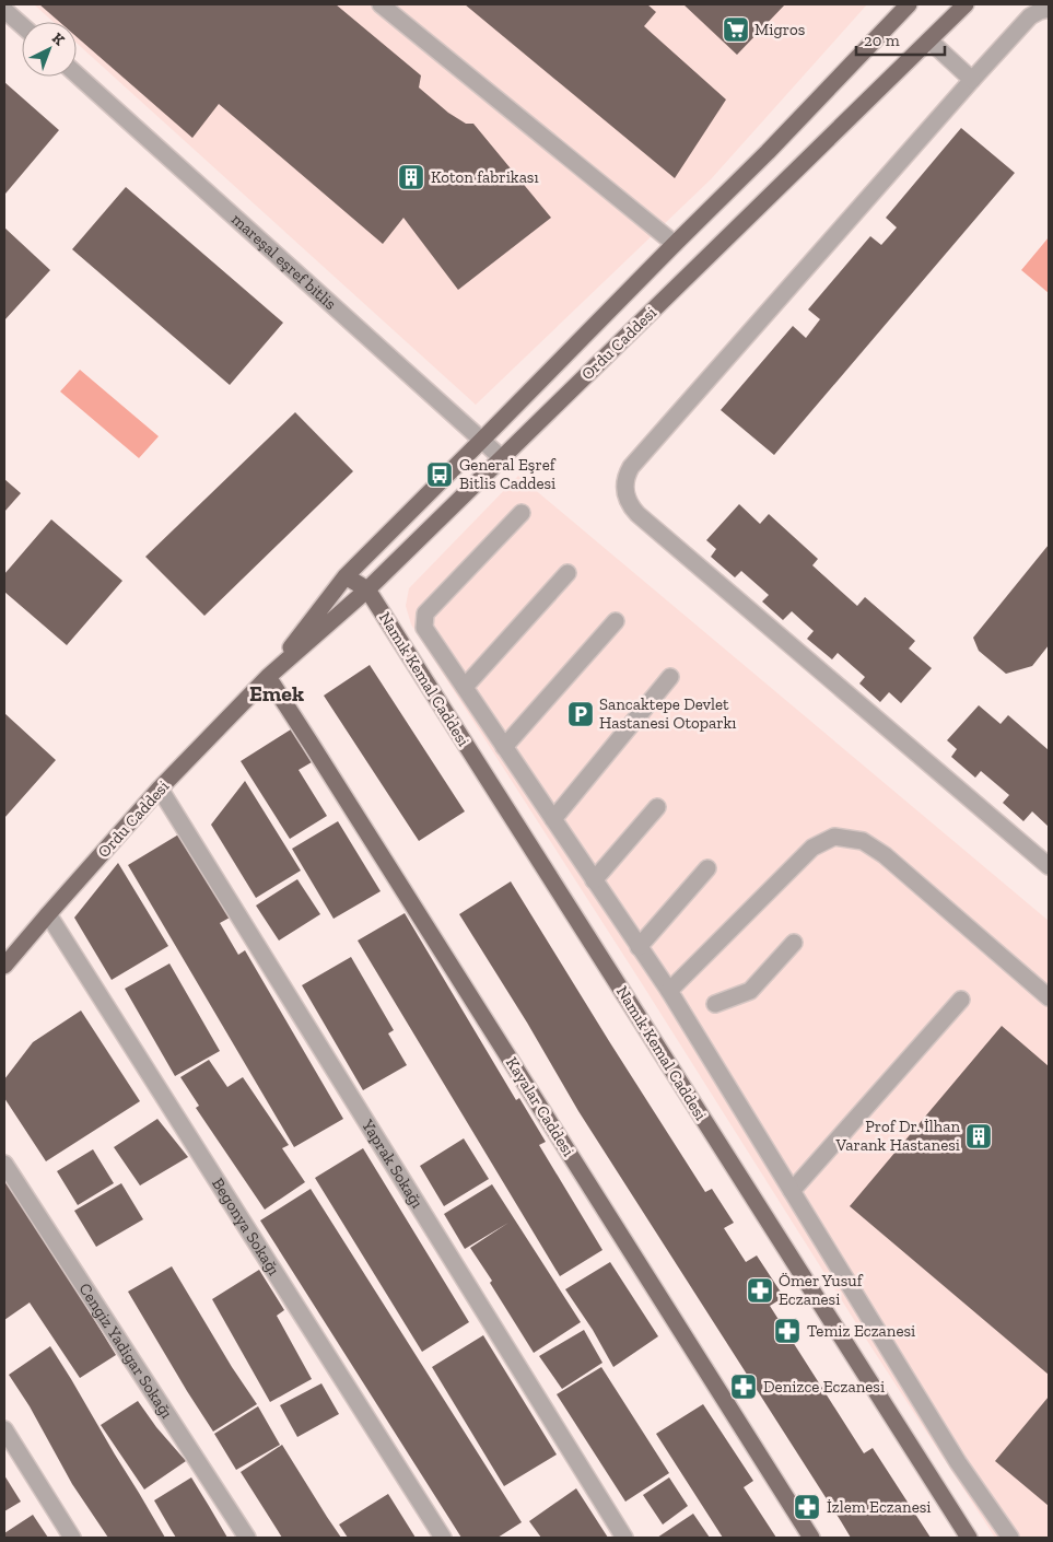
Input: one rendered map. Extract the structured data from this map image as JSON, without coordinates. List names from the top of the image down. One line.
{"streets":{"main road":["Ordu Caddesi","Namık Kemal Caddesi","Kayalar Caddesi"],"street":["mareşal eşref bitlis","Yaprak Sokağı","Begonya Sokağı","Cengiz Yadigar Sokağı"]},"crossings":[["mareşal eşref bitlis","Ordu Caddesi"],["Ordu Caddesi","Namık Kemal Caddesi"],["Ordu Caddesi","Kayalar Caddesi"],["Ordu Caddesi","Yaprak Sokağı"],["Ordu Caddesi","Begonya Sokağı"]],"districts":["Emek"],"places":{"supermarket":["Migros"],"building":["Koton fabrikası","Prof Dr. İlhan Varank Hastanesi"],"bus stop":["General Eşref Bitlis Caddesi"],"parking":["Sancaktepe Devlet Hastanesi Otoparkı"],"pharmacy":["Ömer Yusuf Eczanesi","Temiz Eczanesi","Denizce Eczanesi","İzlem Eczanesi"]},"scale_bar":"20 m","north":"top right"}
